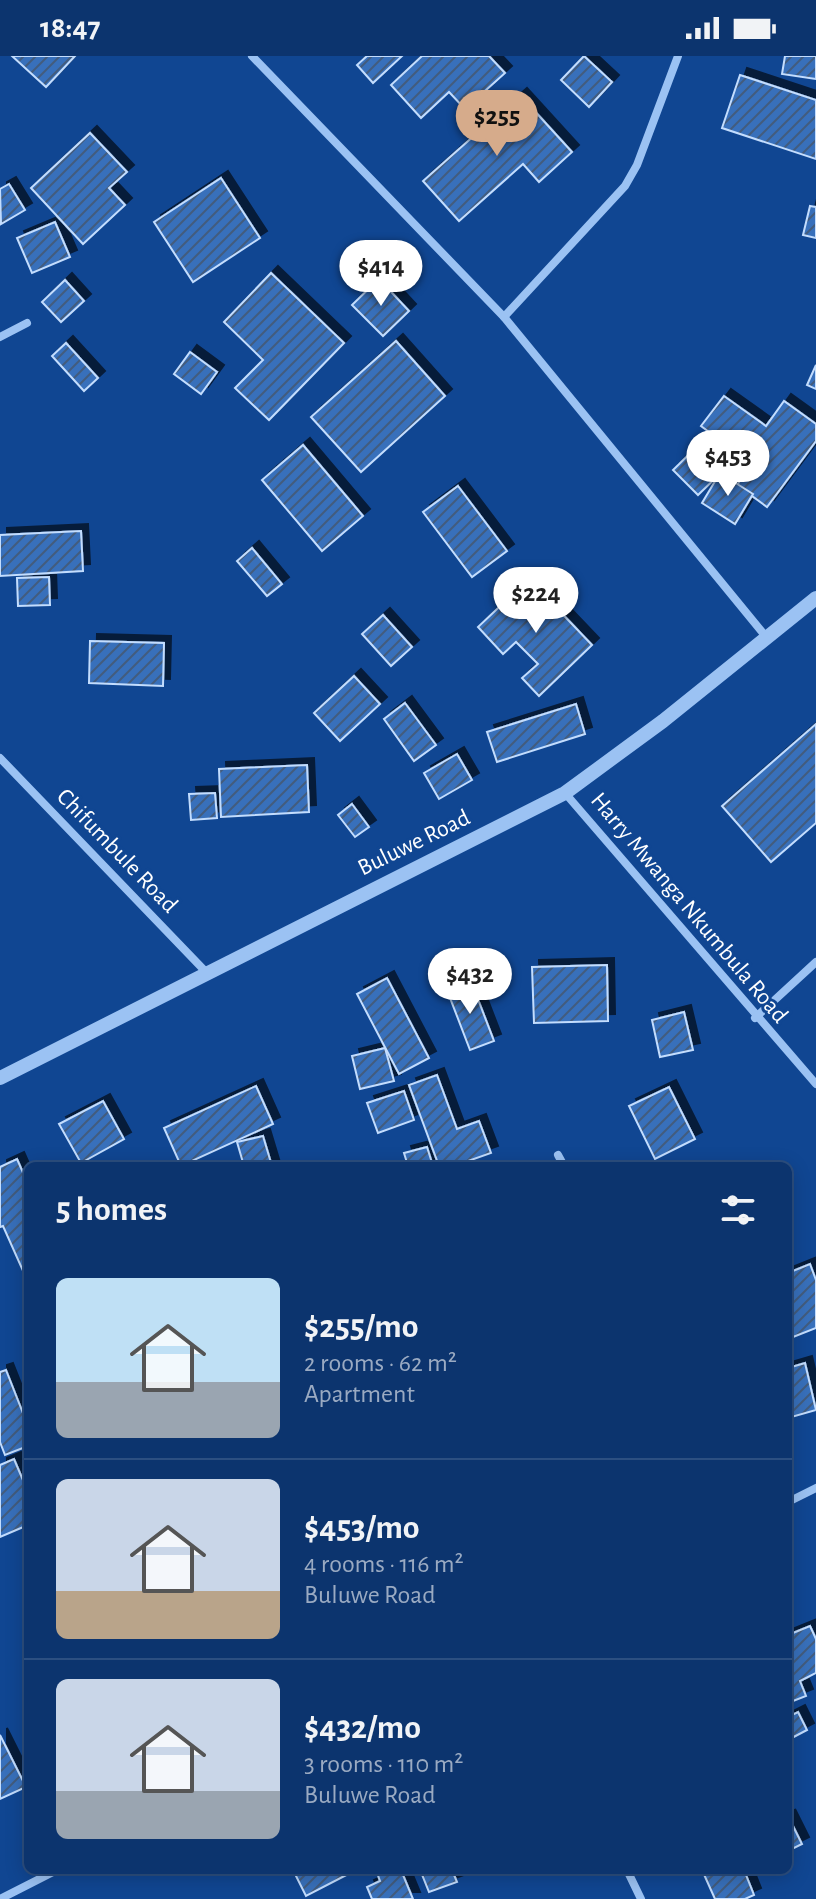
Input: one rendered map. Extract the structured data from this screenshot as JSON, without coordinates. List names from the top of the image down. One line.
{"streets":{"street":["Buluwe Road","Chifumbule Road","Harry Mwanga Nkumbula Road"]},"crossings":[["Buluwe Road","Chifumbule Road"],["Buluwe Road","Harry Mwanga Nkumbula Road"]],"page":{"status":"18:47","price":["$255","$414","$453","$224","$432"],"heading":"5 homes","list":[{"name":"$255/mo","note":"2 rooms · 62 m² · Apartment"},{"name":"$453/mo","note":"4 rooms · 116 m² · Buluwe Road"},{"name":"$432/mo","note":"3 rooms · 110 m² · Buluwe Road"}]}}
